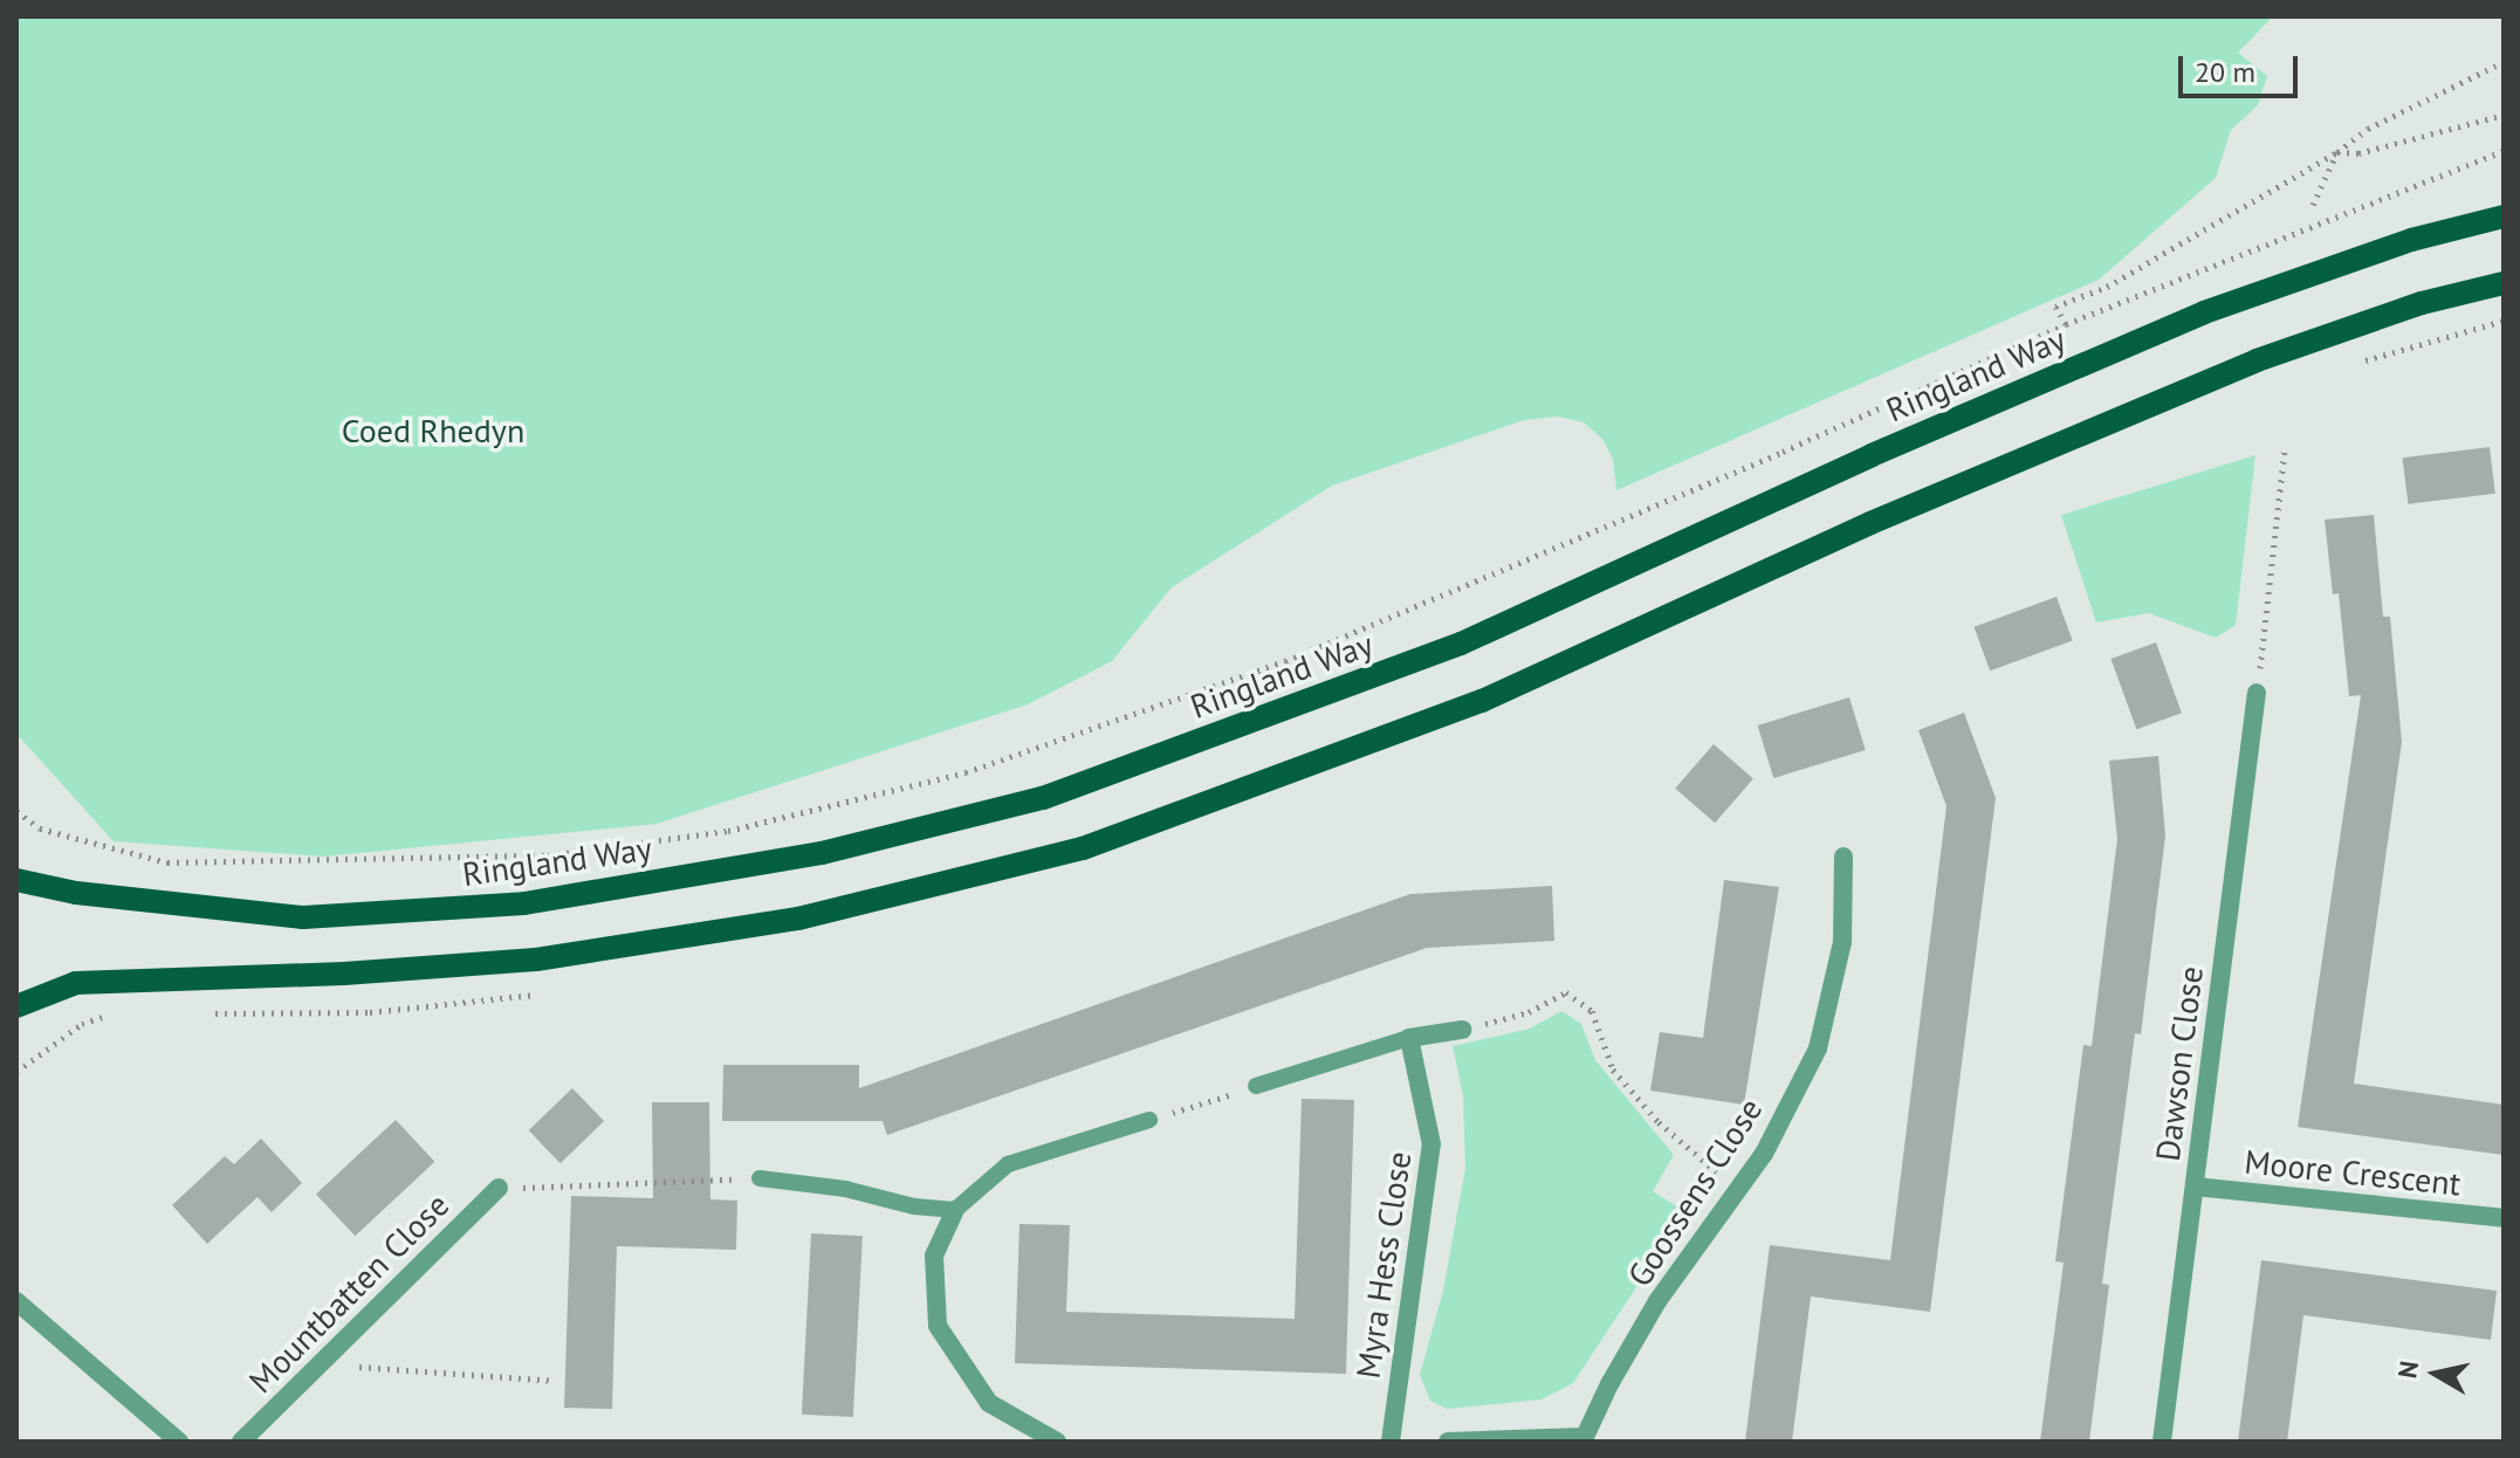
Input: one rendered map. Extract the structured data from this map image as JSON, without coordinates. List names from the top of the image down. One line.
{"streets":{"main road":["Ringland Way"],"street":["Dawson Close","Moore Crescent","Goossens Close","Myra Hess Close","Mountbatten Close"]},"crossings":[["Dawson Close","Moore Crescent"]],"parks":["Coed Rhedyn"],"scale_bar":"20 m","north":"left"}
